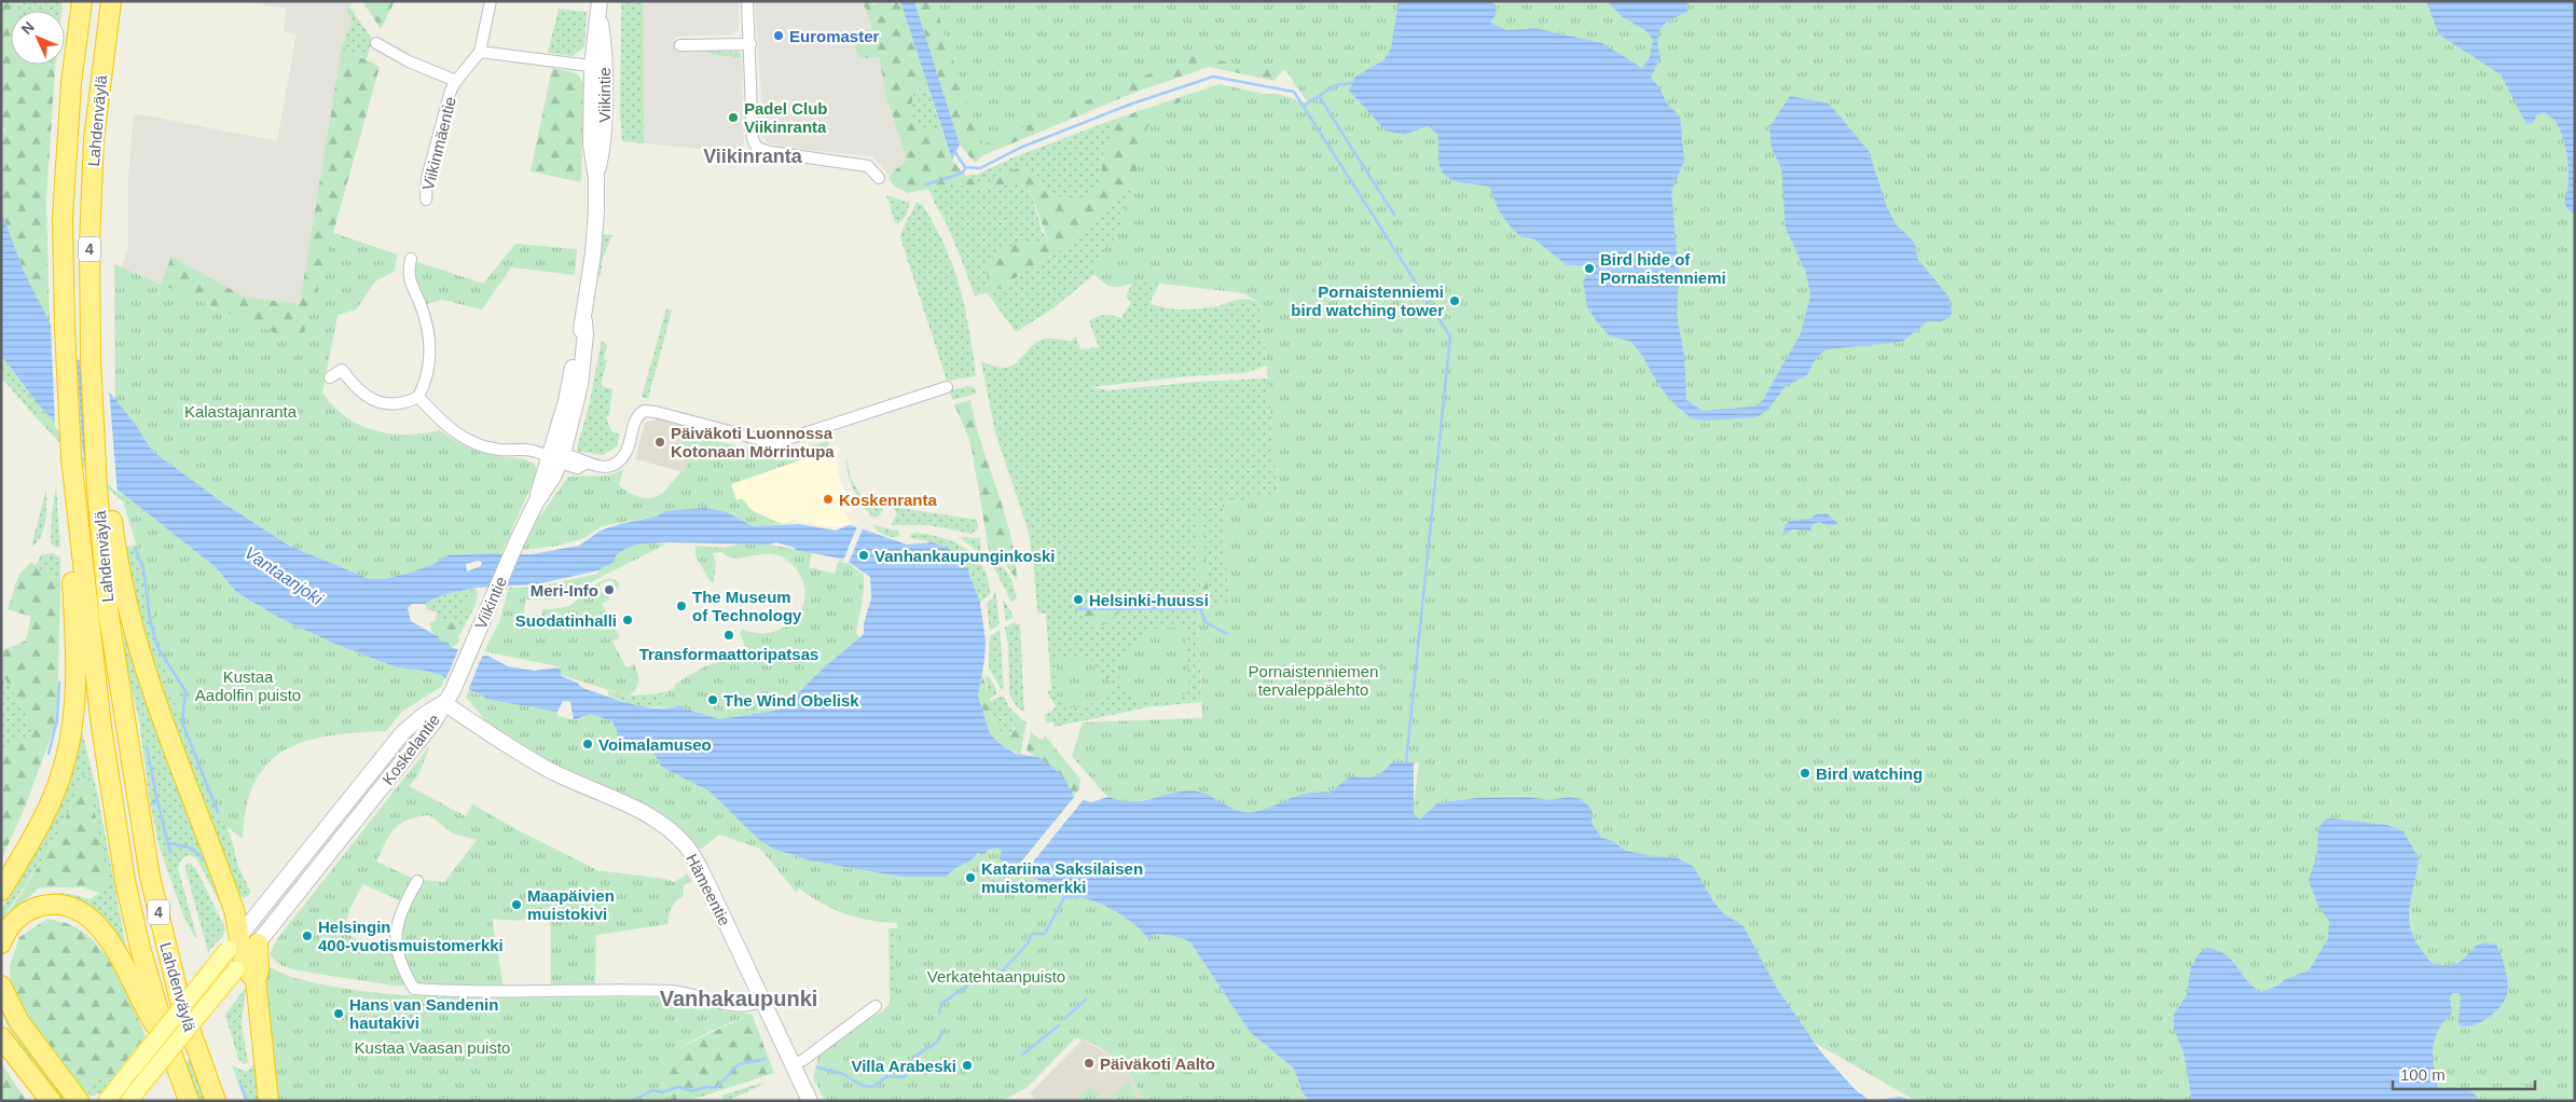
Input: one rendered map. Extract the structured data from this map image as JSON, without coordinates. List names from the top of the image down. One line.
{"streets":{"highway":["Lahdenväylä","4"],"main road":["Viikintie","Koskelantie","Hämeentie"],"street":["Viikinmäentie"]},"crossings":[["Viikintie","Koskelantie"],["Viikintie","Hämeentie"],["Koskelantie","Hämeentie"]],"districts":["Viikinranta","Vanhakaupunki"],"water":["Vantaanjoki"],"parks":["Kalastajanranta","Pornaistenniemen tervaleppälehto","Kustaa Aadolfin puisto","Verkatehtaanpuisto","Kustaa Vaasan puisto"],"places":["Euromaster","Padel Club Viikinranta","Bird hide of Pornaistenniemi","Pornaistenniemi bird watching tower","Päiväkoti Luonnossa Kotonaan Mörrintupa","Koskenranta","Vanhankaupunginkoski","Meri-Info","Helsinki-huussi","The Museum of Technology","Suodatinhalli","Transformaattoripatsas","The Wind Obelisk","Voimalamuseo","Bird watching","Katariina Saksilaisen muistomerkki","Maapäivien muistokivi","Helsingin 400-vuotismuistomerkki","Hans van Sandenin hautakivi","Päiväkoti Aalto","Villa Arabeski"],"scale_bar":"100 m","north":"top left"}
